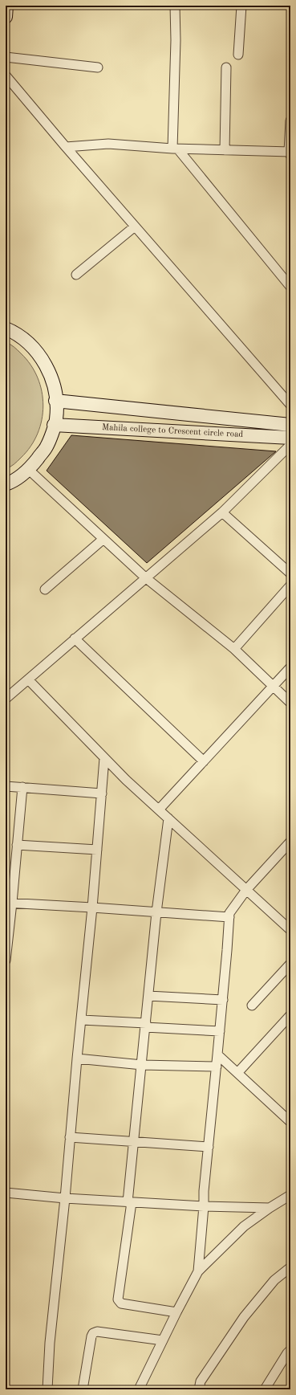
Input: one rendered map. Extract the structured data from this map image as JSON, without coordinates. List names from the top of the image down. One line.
{"streets":{"main road":["Mahila college to Crescent circle road"]}}
